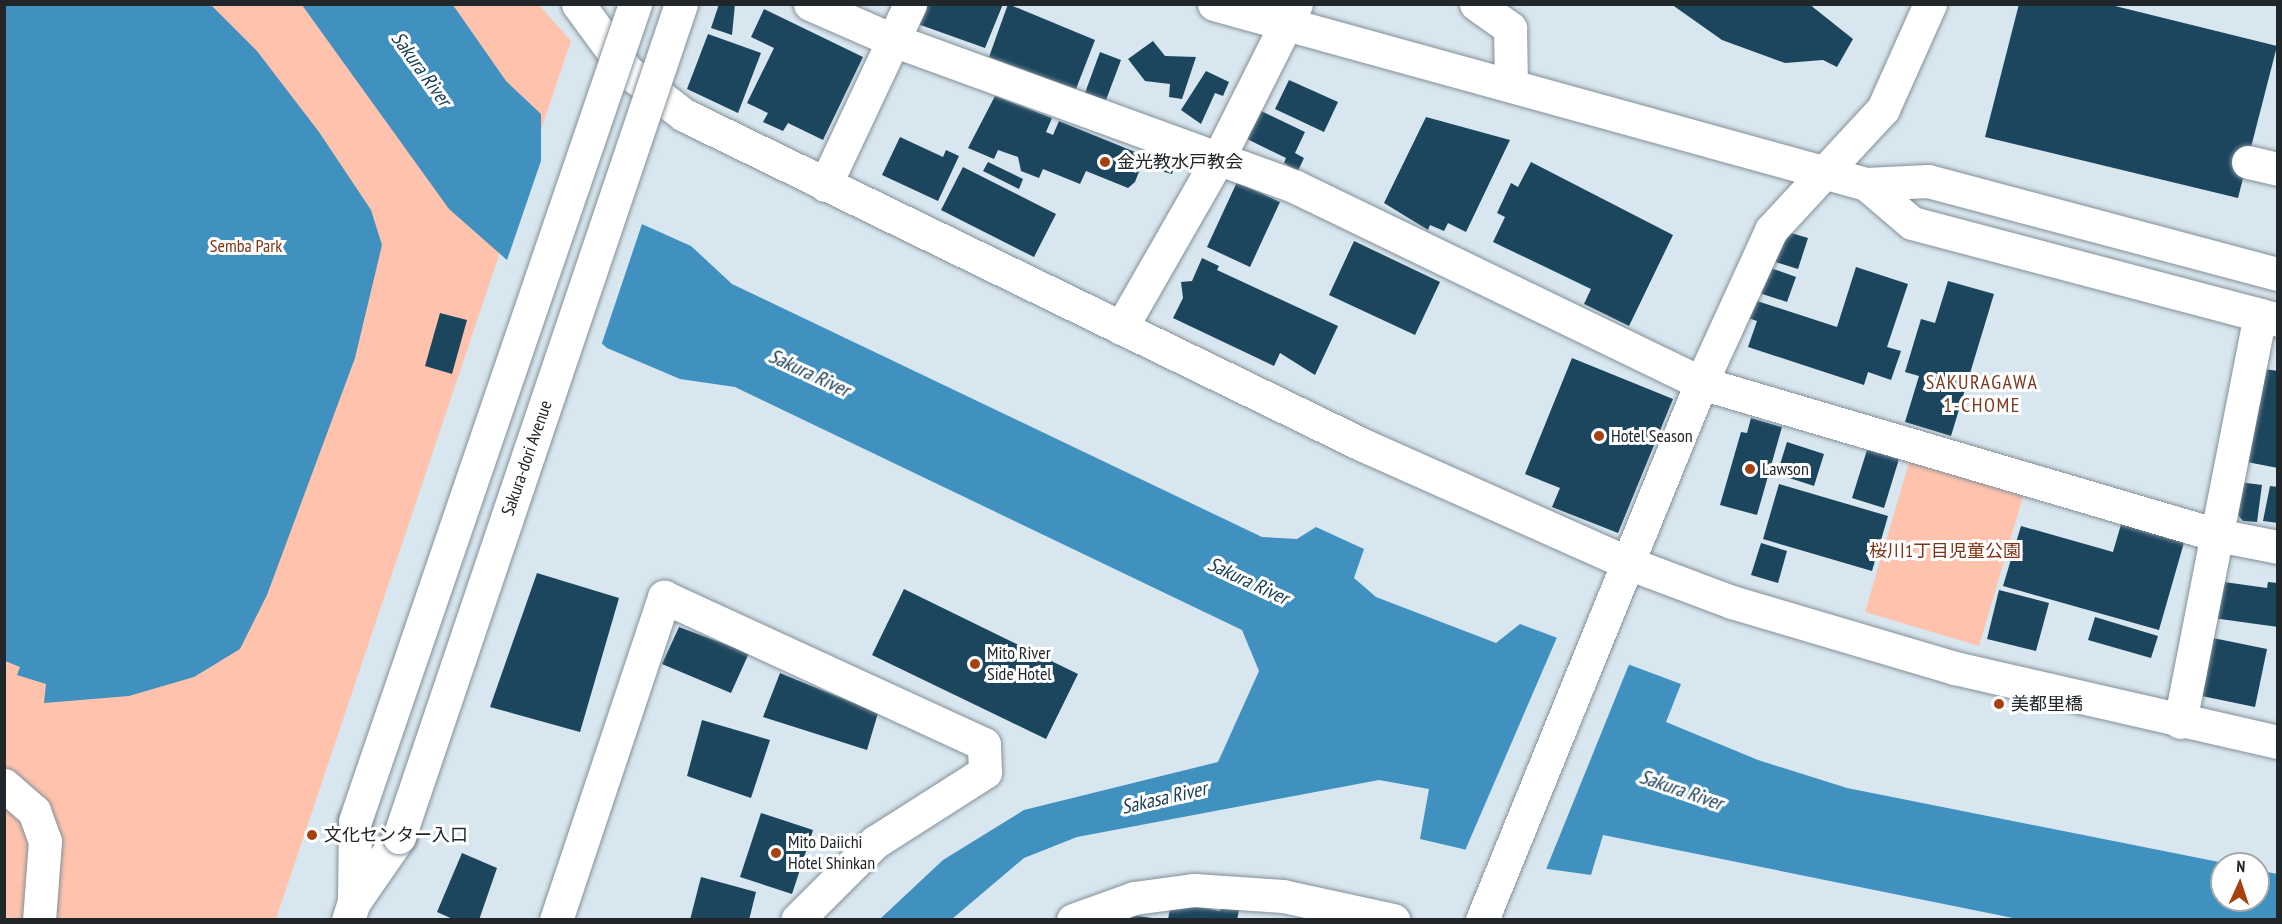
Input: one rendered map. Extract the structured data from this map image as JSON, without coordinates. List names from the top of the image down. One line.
{"streets":{"street":["Sakura-dori Avenue"]},"districts":["SAKURAGAWA 1-CHOME"],"water":["Sakura River","Sakasa River"],"parks":["Semba Park","桜川1丁目児童公園"],"places":["金光教水戸教会","Hotel Season","Lawson","Mito River Side Hotel","美都里橋","文化センター入口","Mito Daiichi Hotel Shinkan"],"north":"top"}
